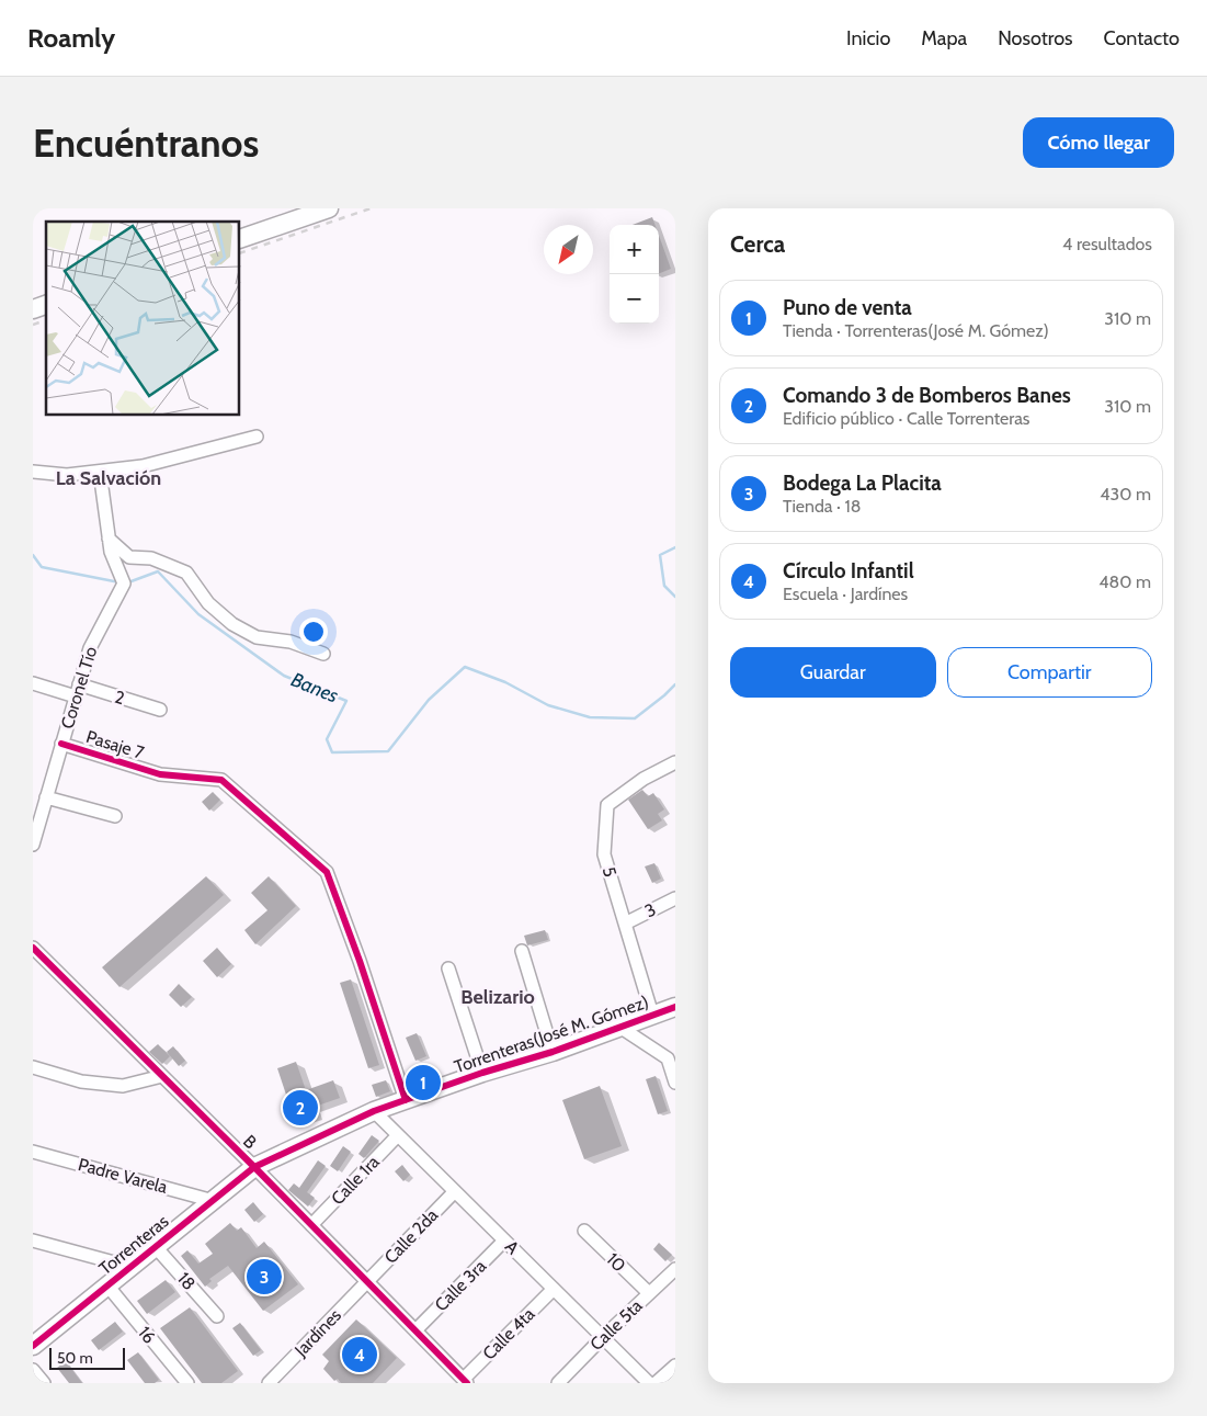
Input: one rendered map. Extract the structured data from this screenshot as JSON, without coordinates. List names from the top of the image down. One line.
{"streets":{"street":["Coronel Tío","2","Pasaje 7","5","3","Torrenteras(José M. Gómez)","B","Padre Varela","Calle 1ra","Calle 2da","Torrenteras","A","10","18","Calle 3ra","Calle 5ta","Jardínes","Calle 4ta","16"]},"crossings":[["Coronel Tío","2"],["Coronel Tío","Pasaje 7"],["Pasaje 7","Torrenteras(José M. Gómez)"],["5","3"],["5","Torrenteras(José M. Gómez)"],["Torrenteras(José M. Gómez)","B"],["Torrenteras(José M. Gómez)","Torrenteras"],["Torrenteras(José M. Gómez)","A"],["B","Calle 1ra"],["B","Calle 2da"],["B","Torrenteras"],["B","Calle 3ra"],["B","Jardínes"],["B","Calle 4ta"],["Padre Varela","Torrenteras"],["Calle 1ra","A"],["Calle 2da","A"],["Calle 2da","Jardínes"],["Torrenteras","18"],["Torrenteras","16"],["A","Calle 3ra"],["A","Calle 5ta"],["A","Calle 4ta"],["10","Calle 5ta"]],"districts":["La Salvación","Belizario"],"water":["Banes"],"scale_bar":"50 m","north":"bottom left","page":{"header":"Roamly","nav":["Inicio","Mapa","Nosotros","Contacto"],"buttons":["Cómo llegar",["Guardar","Compartir"]],"title":"Encuéntranos","heading":["Cerca","4 resultados"],"map_buttons":["+","−"],"list":[{"mark":"1","name":"Puno de venta","note":"Tienda · Torrenteras(José M. Gómez)","value":"310 m"},{"mark":"2","name":"Comando 3 de Bomberos Banes","note":"Edificio público · Calle Torrenteras","value":"310 m"},{"mark":"3","name":"Bodega La Placita","note":"Tienda · 18","value":"430 m"},{"mark":"4","name":"Círculo Infantil","note":"Escuela · Jardínes","value":"480 m"}],"pins":["1","2","3","4"],"scale":"50 m"}}
